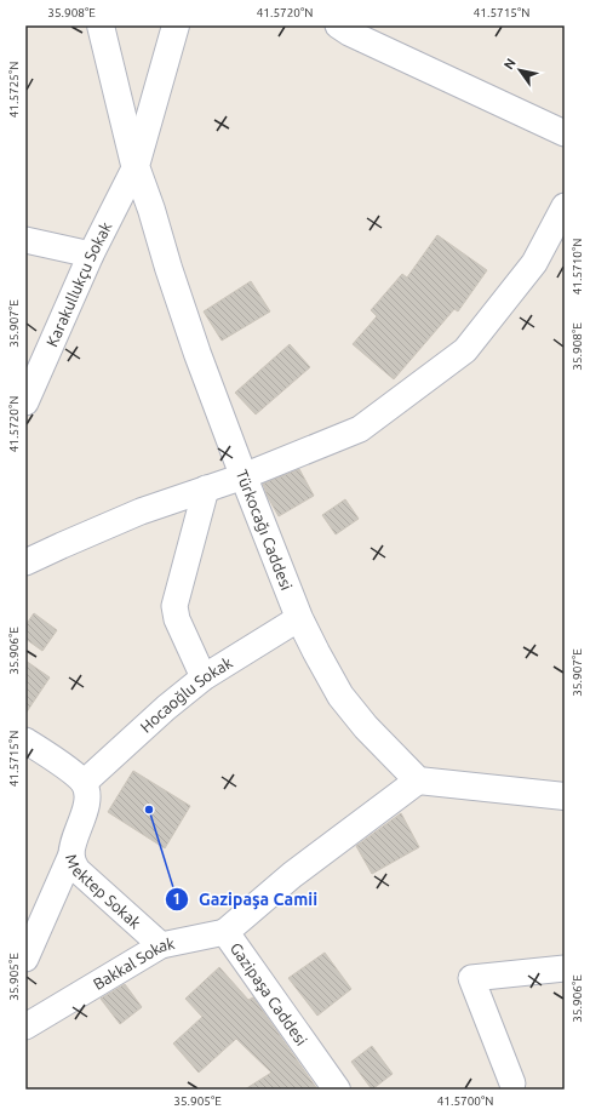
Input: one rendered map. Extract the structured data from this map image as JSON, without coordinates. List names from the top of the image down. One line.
{"streets":{"street":["Karakullukçu Sokak","Türkocağı Caddesi","Hocaoğlu Sokak","Mektep Sokak","Bakkal Sokak","Gazipaşa Caddesi"]},"crossings":[["Karakullukçu Sokak","Türkocağı Caddesi"],["Türkocağı Caddesi","Hocaoğlu Sokak"],["Türkocağı Caddesi","Gazipaşa Caddesi"],["Hocaoğlu Sokak","Mektep Sokak"],["Mektep Sokak","Bakkal Sokak"],["Bakkal Sokak","Gazipaşa Caddesi"]],"places":["Gazipaşa Camii"],"north":"top left","coordinates":["35.908°E","41.5720°N","41.5715°N","41.5725°N","41.5710°N","35.907°E","35.906°E","35.905°E","41.5700°N"]}
